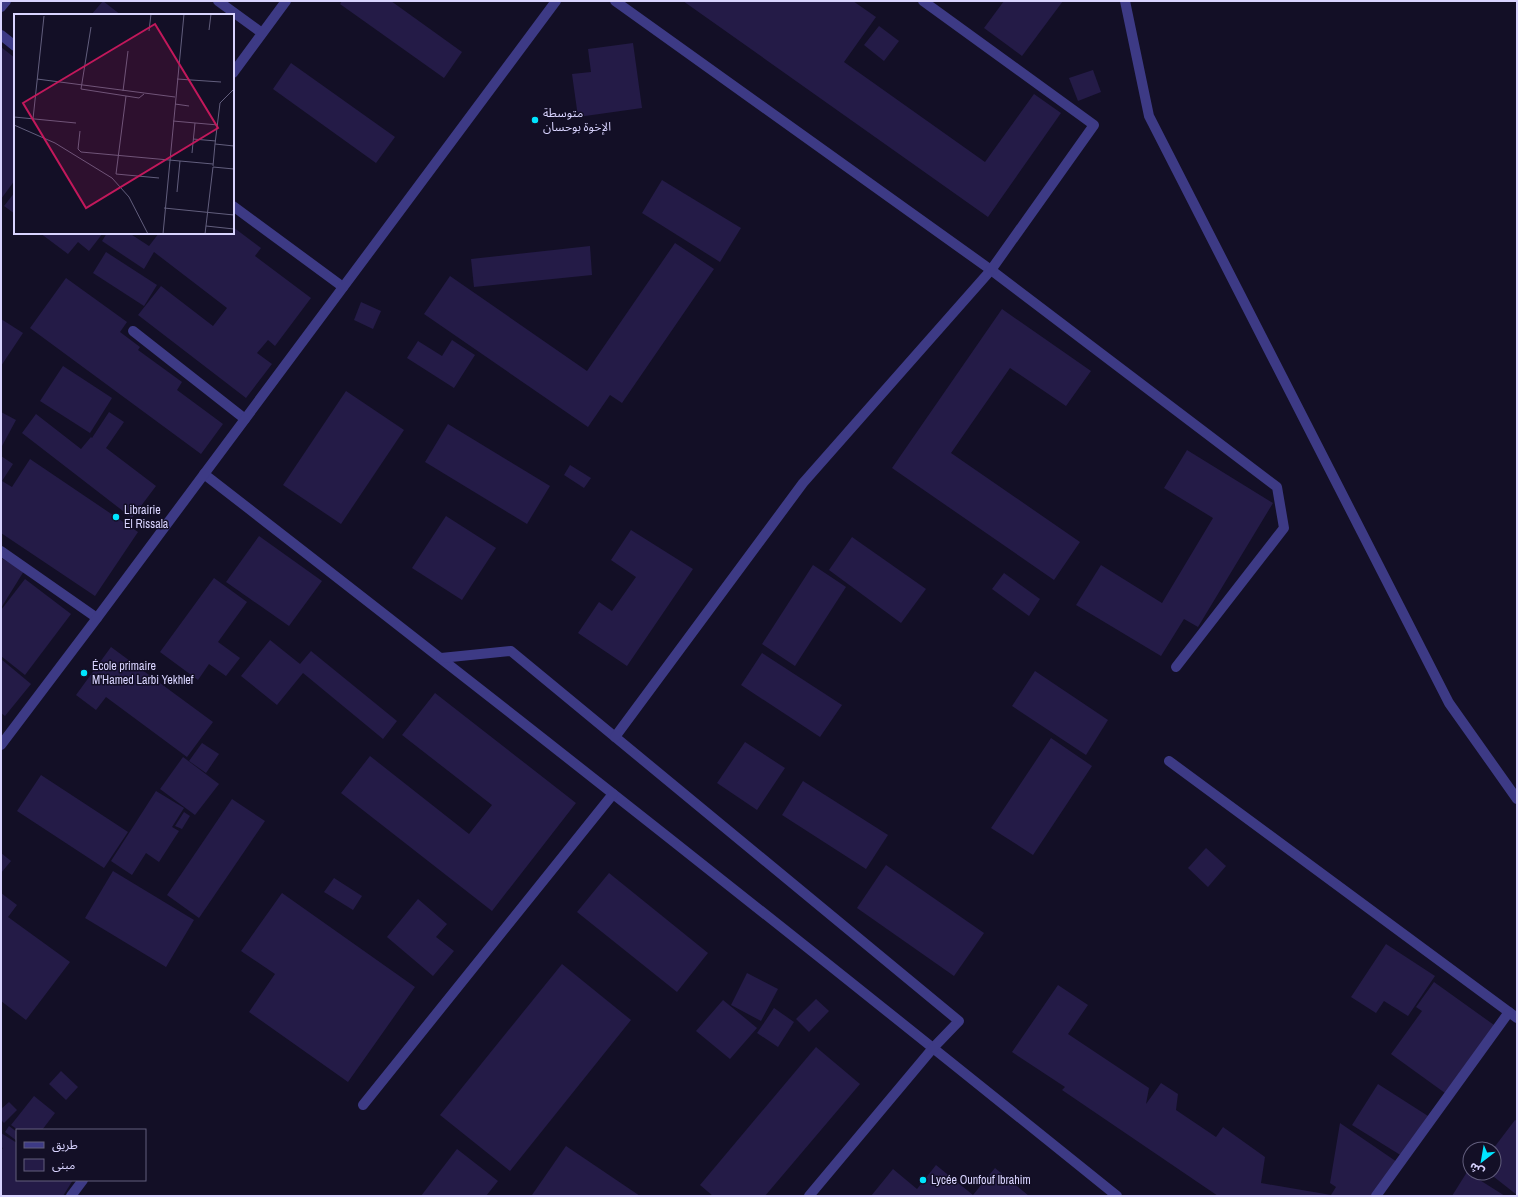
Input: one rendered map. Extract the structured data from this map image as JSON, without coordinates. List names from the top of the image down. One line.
{"places":["متوسطة الإخوة بوحسان","Librairie El Rissala","École primaire M'Hamed Larbi Yekhlef","Lycée Ounfouf Ibrahim"],"legend":["طريق","مبنى"],"north":"bottom left"}
